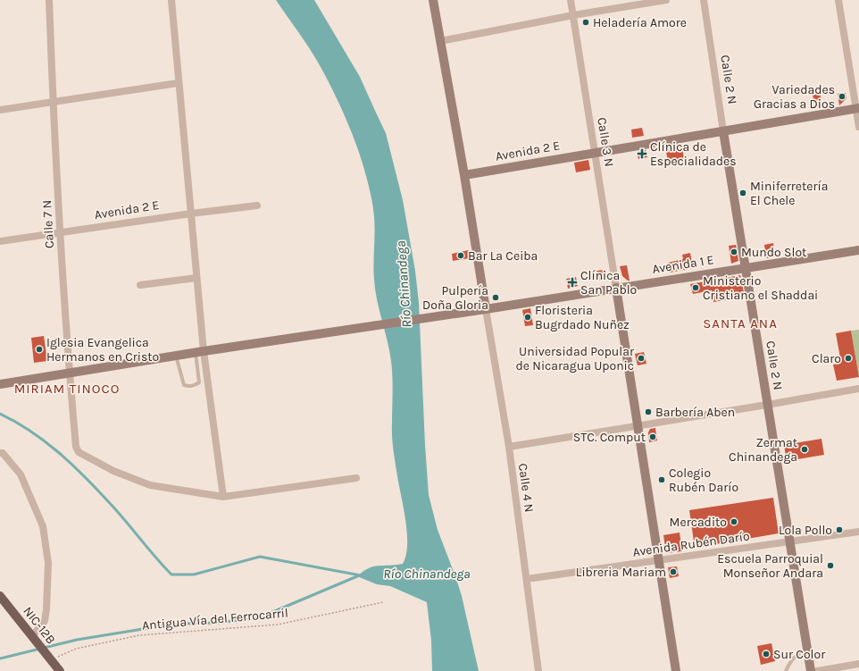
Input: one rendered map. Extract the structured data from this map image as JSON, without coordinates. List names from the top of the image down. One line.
{"streets":{"main road":["NIC-12B"],"street":["Calle 2 N","Calle 3 N","Avenida 2 E","Calle 7 N","Avenida 1 E","Calle 4 N","Avenida Rubén Darío"],"path":["Antigua Vía del Ferrocarril"]},"crossings":[["Calle 2 N","Avenida 2 E"],["Calle 2 N","Avenida 1 E"],["Calle 2 N","Avenida Rubén Darío"],["Calle 3 N","Avenida 2 E"],["Calle 3 N","Avenida 1 E"],["Avenida 2 E","Calle 7 N"],["Calle 7 N","Avenida 1 E"],["Avenida 1 E","Calle 4 N"],["Calle 4 N","Avenida Rubén Darío"],["Antigua Vía del Ferrocarril","NIC-12B"]],"districts":["SANTA ANA","MIRIAM TINOCO"],"water":["Río Chinandega"],"places":{"other":["Heladería Amore","Variedades Gracias a Dios","Miniferretería El Chele","Mundo Slot","Bar La Ceiba","Ministerio Cristiano el Shaddai","Pulpería Doña Gloria","Floristeria Bugrdado Nuñez","Iglesia Evangelica Hermanos en Cristo","Universidad Popular de Nicaragua Uponic","Claro","Barbería Aben","STC. Comput","Zermat Chinandega","Colegio Rubén Darío","Mercadito","Lola Pollo","Escuela Parroquial Monseñor Andara","Libreria Mariam","Sur Color"],"health":["Clínica de Especialidades","Clínica San Pablo"]}}
